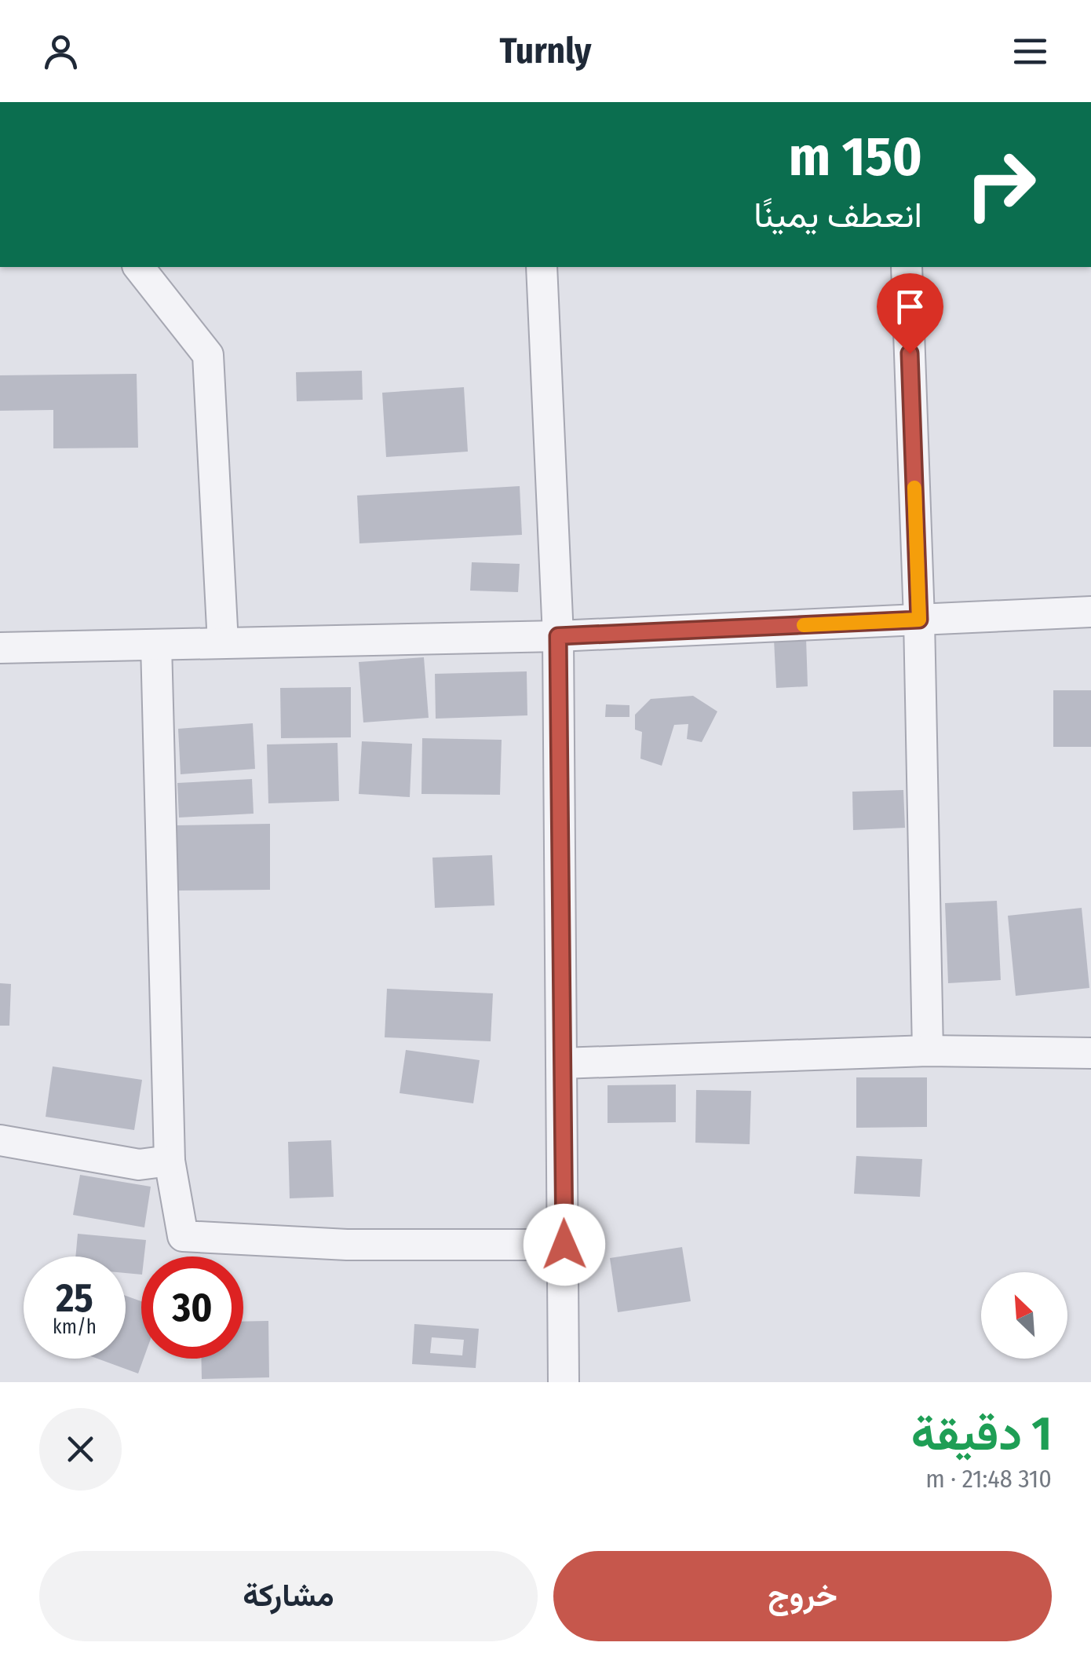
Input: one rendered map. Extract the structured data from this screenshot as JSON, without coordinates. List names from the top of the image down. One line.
{"north":"top left","page":{"header":"Turnly","turn":["150 m","انعطف يمينًا"],"speed":"25 km/h","limit":"30","heading":["1 دقيقة","310 m · 21:48"],"buttons":["خروج","مشاركة"]}}
